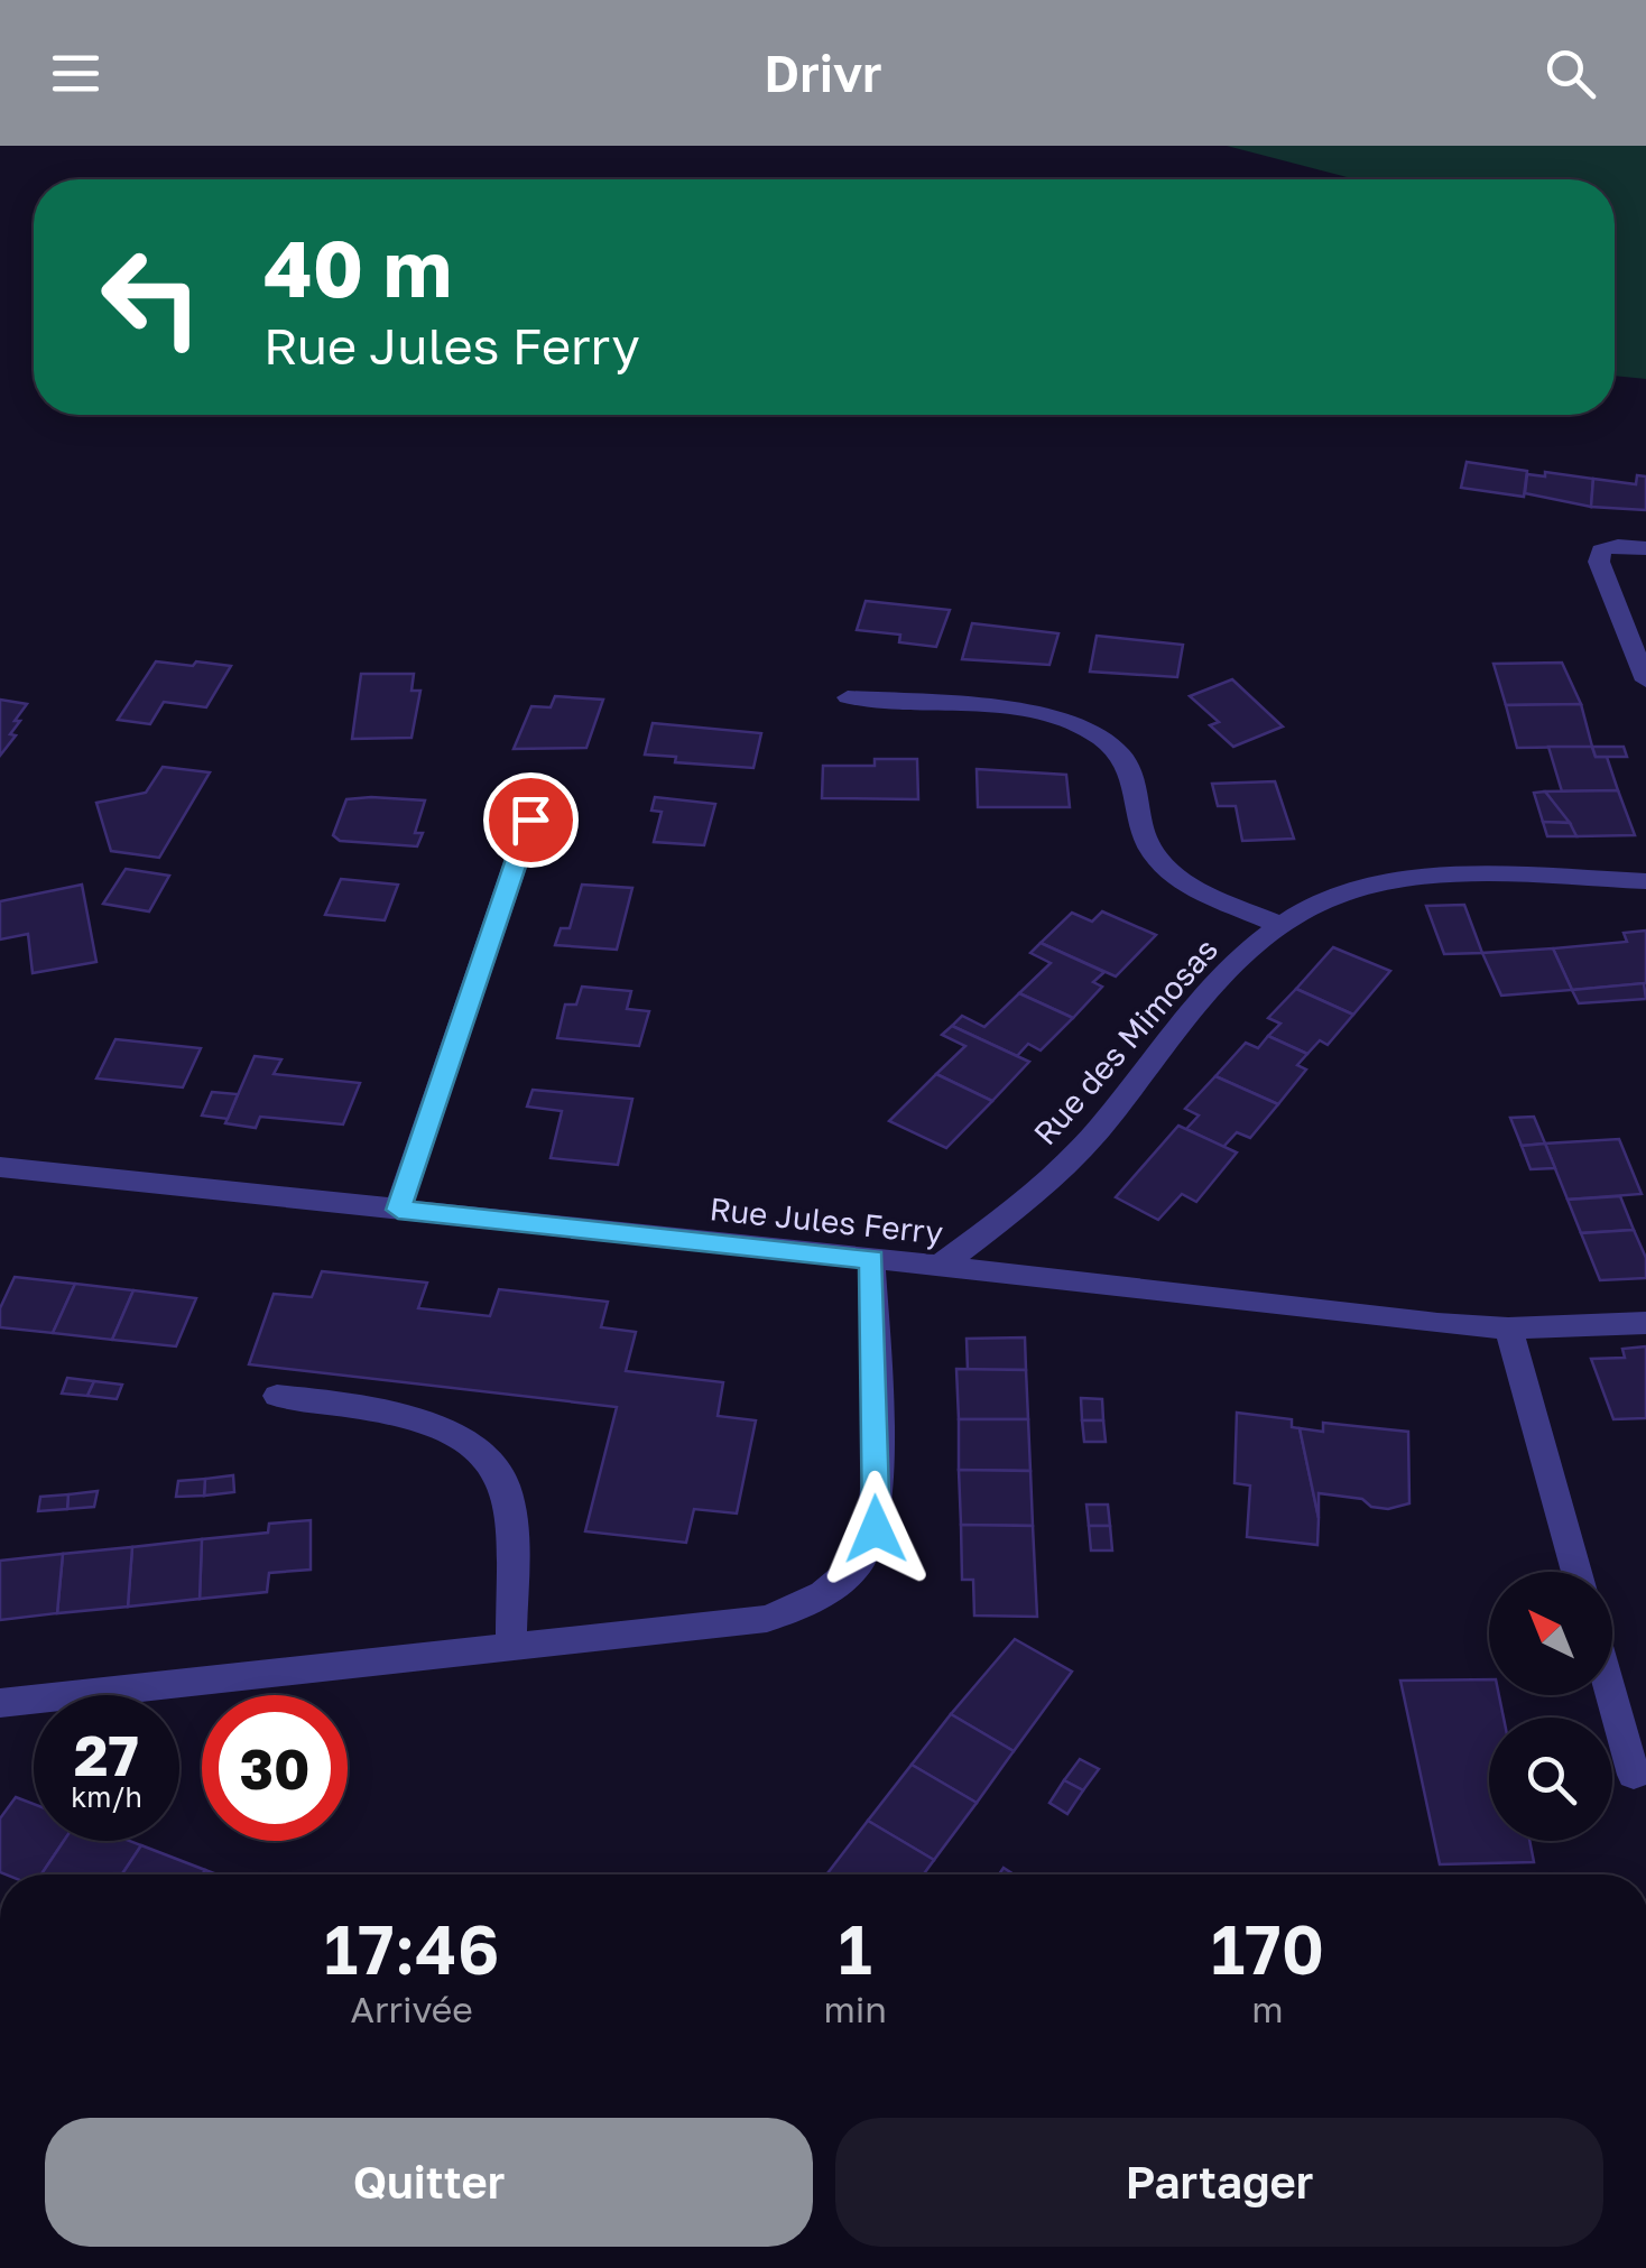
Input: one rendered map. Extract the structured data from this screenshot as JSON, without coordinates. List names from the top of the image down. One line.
{"streets":{"street":["Rue des Mimosas","Rue Jules Ferry"]},"crossings":[["Rue des Mimosas","Rue Jules Ferry"]],"north":"top left","page":{"header":"Drivr","turn":["40 m","Rue Jules Ferry"],"speed":"27 km/h","limit":"30","eta":["17:46","Arrivée","1","min","170","m"],"buttons":["Quitter","Partager"]}}
